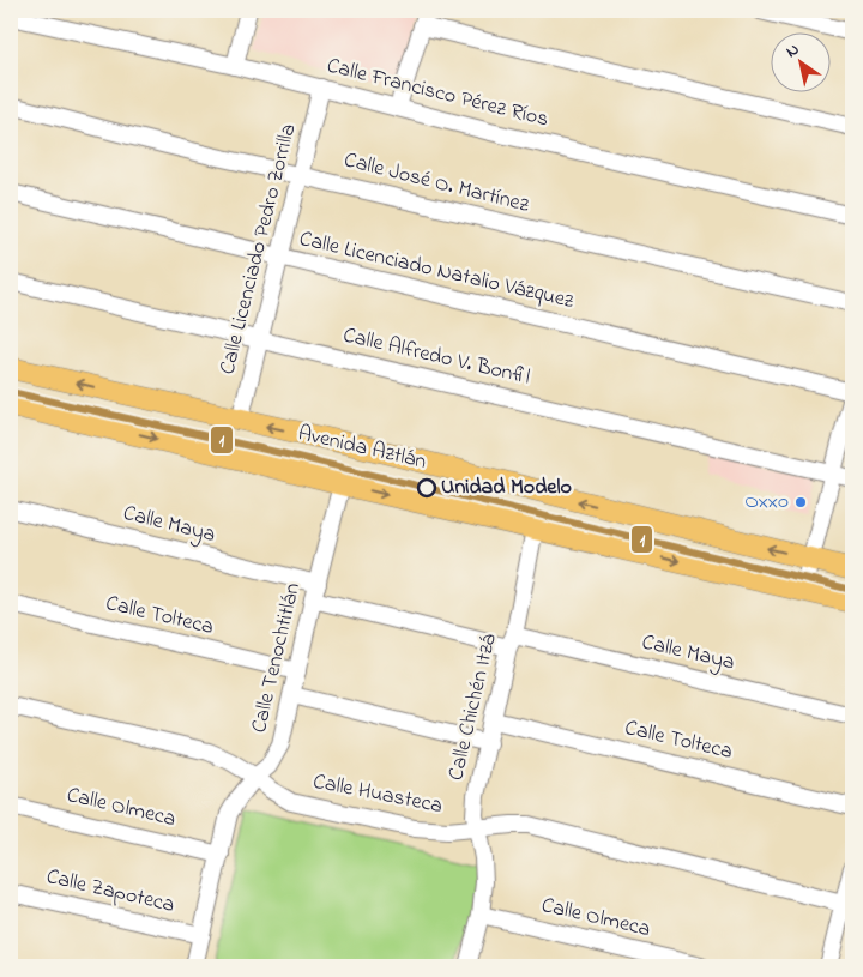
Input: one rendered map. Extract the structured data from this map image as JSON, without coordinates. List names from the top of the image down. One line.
{"streets":{"main road":["Avenida Aztlán"],"street":["Calle Francisco Pérez Ríos","Calle José O. Martínez","Calle Licenciado Pedro Zorrilla","Calle Licenciado Natalio Vázquez","Calle Alfredo V. Bonfil","Calle Maya","Calle Tolteca","Calle Tenochtitlán","Calle Chichén Itzá","Calle Huasteca","Calle Olmeca","Calle Zapoteca"]},"crossings":[["Calle Francisco Pérez Ríos","Calle Licenciado Pedro Zorrilla"],["Calle José O. Martínez","Calle Licenciado Pedro Zorrilla"],["Calle Licenciado Pedro Zorrilla","Calle Licenciado Natalio Vázquez"],["Calle Licenciado Pedro Zorrilla","Calle Alfredo V. Bonfil"],["Calle Licenciado Pedro Zorrilla","Avenida Aztlán"],["Avenida Aztlán","Calle Tenochtitlán"],["Avenida Aztlán","Calle Chichén Itzá"],["Calle Maya","Calle Tenochtitlán"],["Calle Maya","Calle Chichén Itzá"],["Calle Tolteca","Calle Tenochtitlán"],["Calle Tolteca","Calle Chichén Itzá"],["Calle Tenochtitlán","Calle Huasteca"],["Calle Tenochtitlán","Calle Olmeca"],["Calle Tenochtitlán","Calle Zapoteca"],["Calle Chichén Itzá","Calle Huasteca"],["Calle Chichén Itzá","Calle Olmeca"]],"places":["Unidad Modelo","Oxxo"],"lines":["transit line 1"],"north":"top left"}
